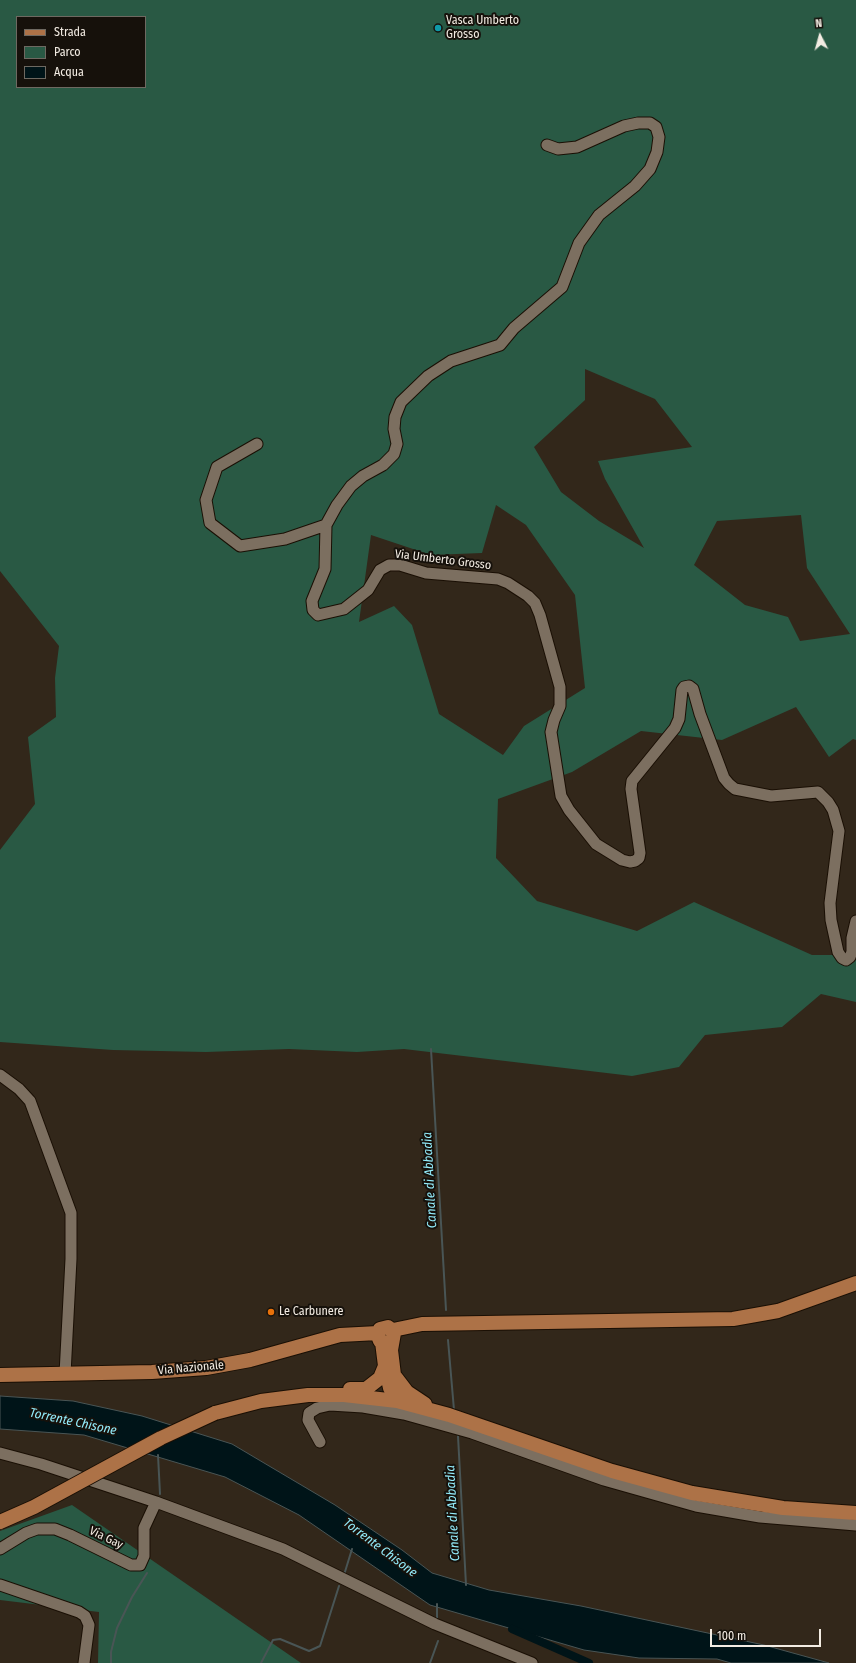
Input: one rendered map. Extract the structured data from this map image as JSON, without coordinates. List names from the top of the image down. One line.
{"streets":{"main road":["Via Nazionale"],"street":["Via Umberto Grosso","Via Gay"]},"water":["Canale di Abbadia","Torrente Chisone"],"places":["Vasca Umberto Grosso","Le Carbunere"],"legend":["Strada","Parco","Acqua"],"scale_bar":"100 m","north":"top"}
